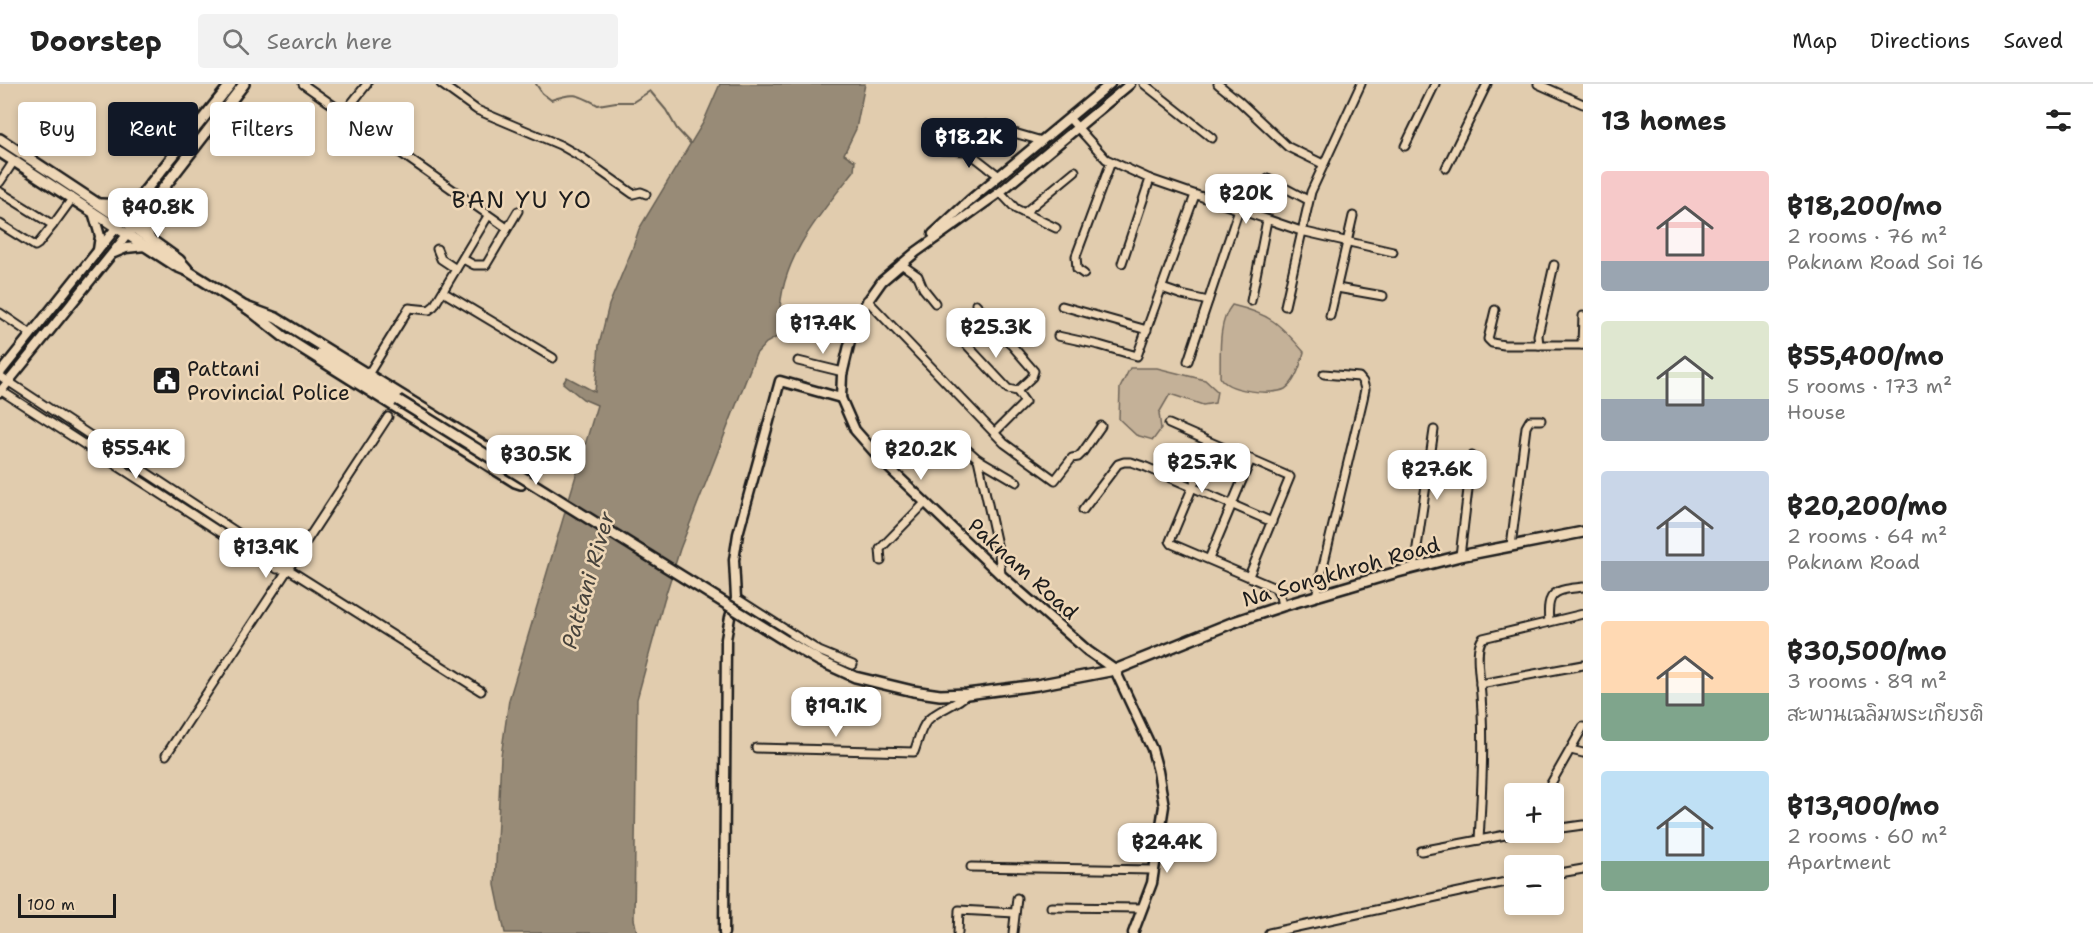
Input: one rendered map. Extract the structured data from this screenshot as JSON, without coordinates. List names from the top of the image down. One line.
{"streets":{"main road":["Na Songkhroh Road"],"street":["Paknam Road"]},"crossings":[["Paknam Road","Na Songkhroh Road"]],"districts":["BAN YU YO"],"water":["Pattani River"],"places":{"public building":["Pattani Provincial Police"]},"scale_bar":"100 m","page":{"header":"Doorstep","search":"Search here","nav":["Map","Directions","Saved"],"heading":"13 homes","chip":["Buy","Rent","Filters","New"],"price":["฿18.2K","฿20K","฿40.8K","฿17.4K","฿25.3K","฿55.4K","฿20.2K","฿30.5K","฿25.7K","฿27.6K","฿13.9K","฿19.1K","฿24.4K"],"list":[{"name":"฿18,200/mo","note":"2 rooms · 76 m² · Paknam Road Soi 16"},{"name":"฿55,400/mo","note":"5 rooms · 173 m² · House"},{"name":"฿20,200/mo","note":"2 rooms · 64 m² · Paknam Road"},{"name":"฿30,500/mo","note":"3 rooms · 89 m² · สะพานเฉลิมพระเกียรติ"},{"name":"฿13,900/mo","note":"2 rooms · 60 m² · Apartment"}],"map_buttons":["+","−"],"scale":"100 m"}}
